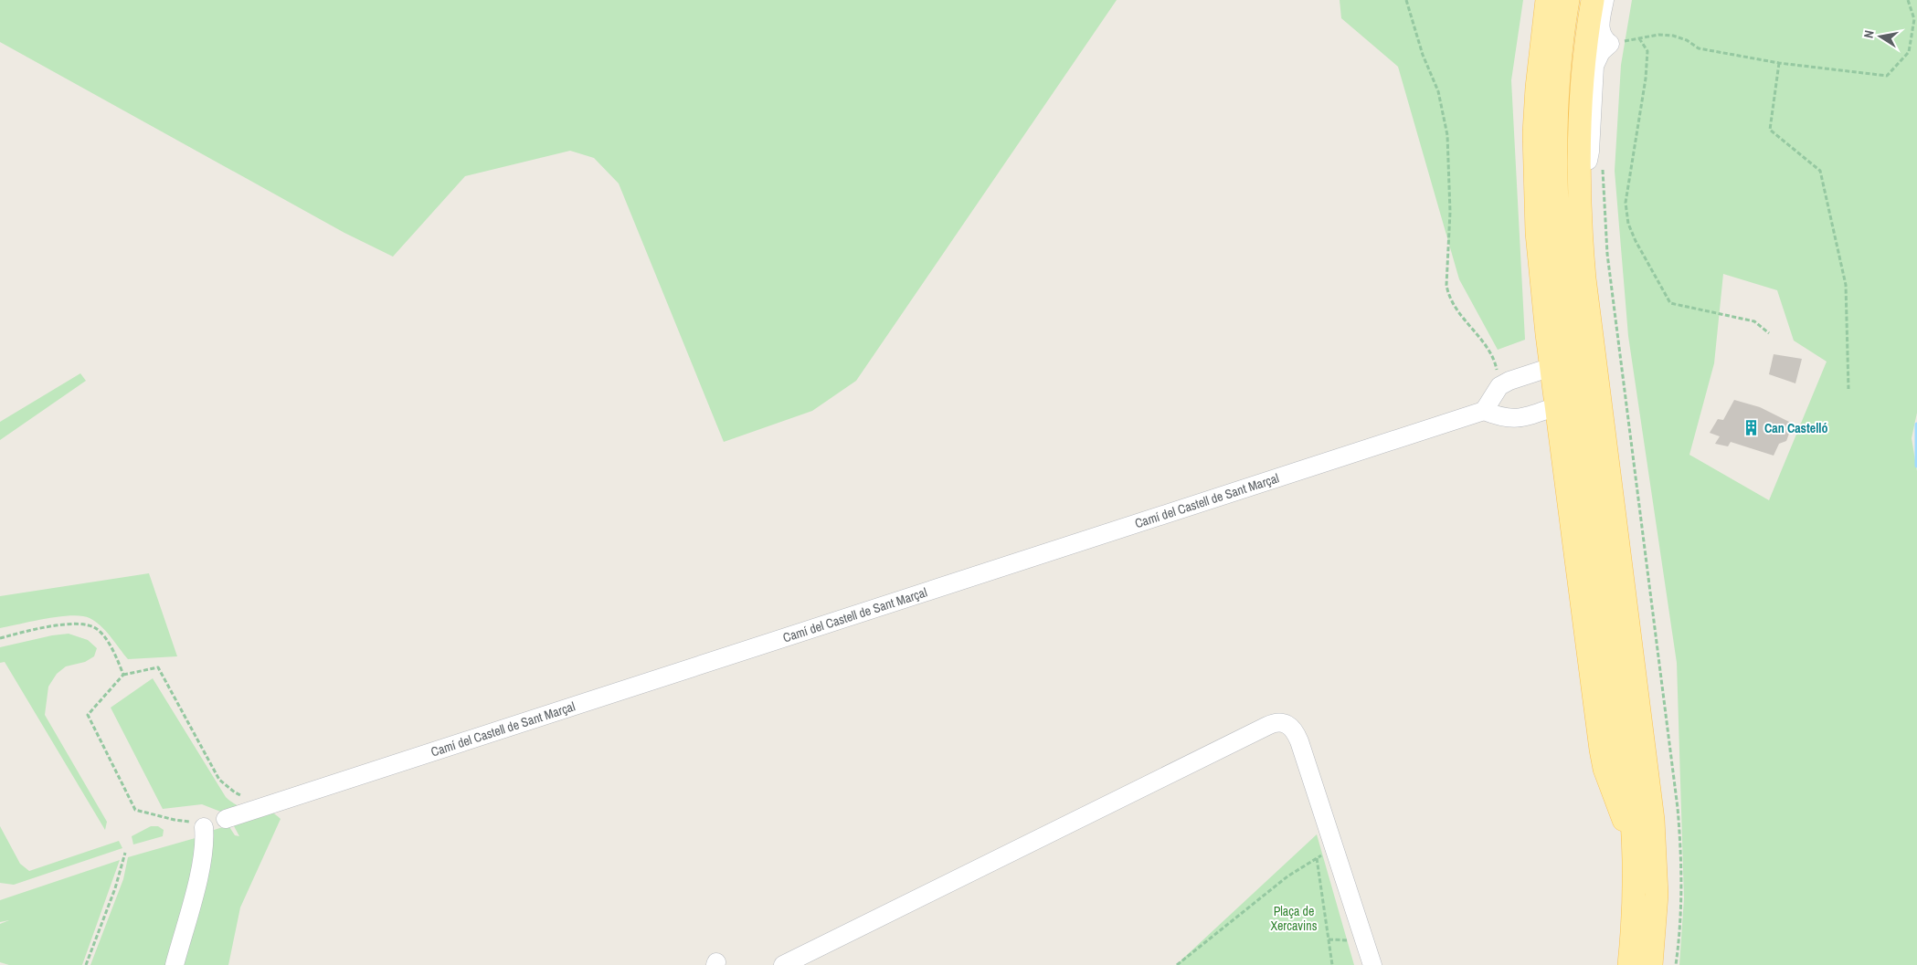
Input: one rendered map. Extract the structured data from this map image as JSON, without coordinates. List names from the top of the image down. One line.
{"streets":{"street":["Camí del Castell de Sant Marçal"]},"parks":["Plaça de Xercavins"],"places":{"building":["Can Castelló"]},"north":"left"}
